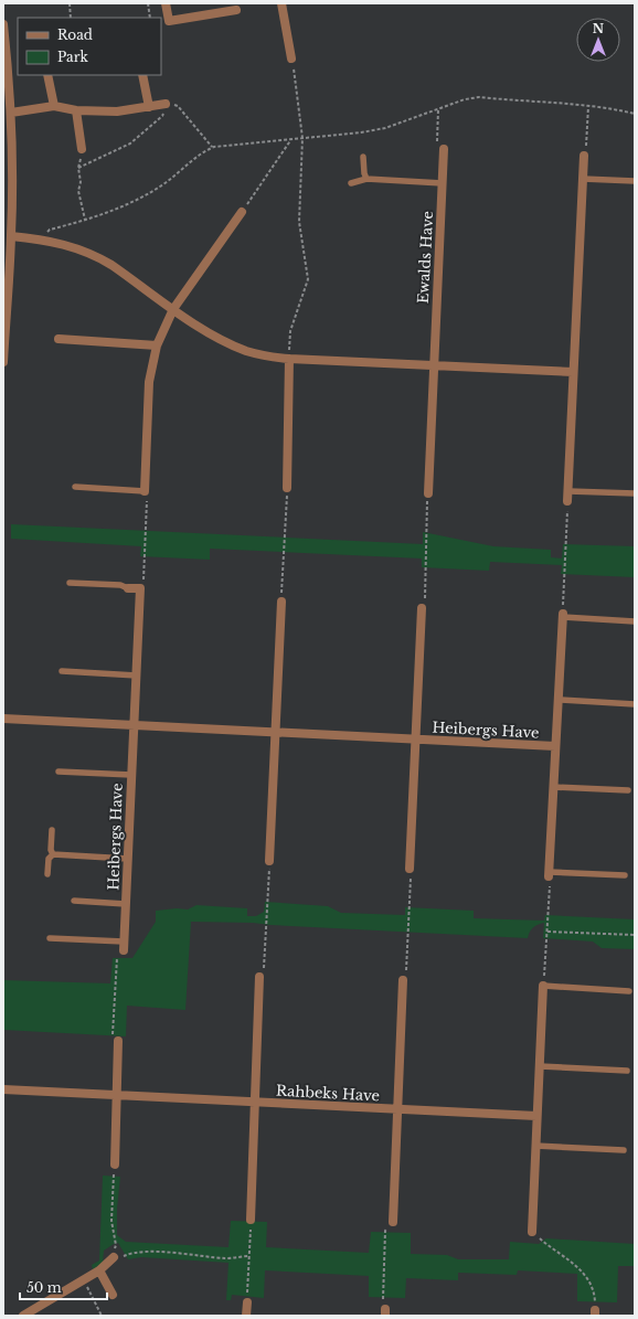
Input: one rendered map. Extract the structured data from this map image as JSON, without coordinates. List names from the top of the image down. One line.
{"streets":{"street":["Ewalds Have","Heibergs Have","Rahbeks Have"]},"legend":["Road","Park"],"scale_bar":"50 m","north":"top"}
